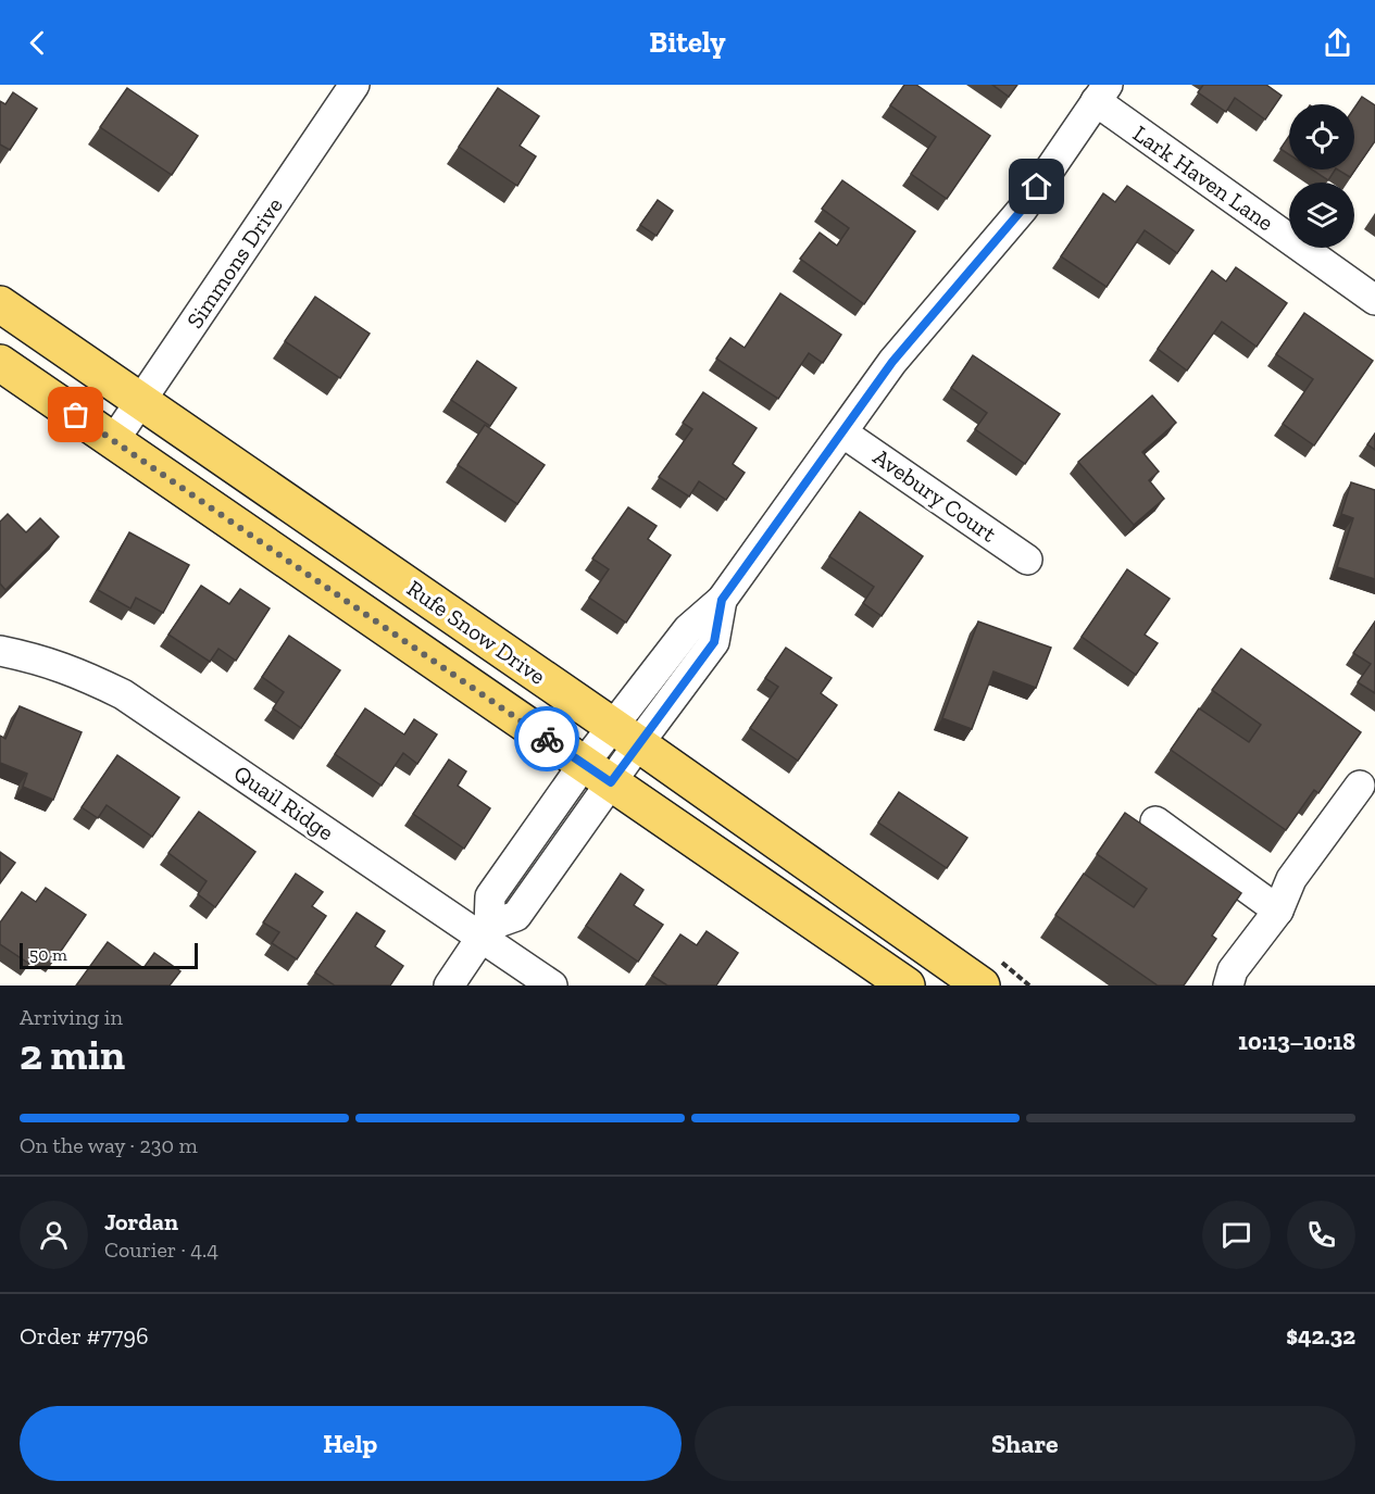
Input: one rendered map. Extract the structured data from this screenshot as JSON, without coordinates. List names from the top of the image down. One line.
{"streets":{"main road":["Rufe Snow Drive"],"street":["Lark Haven Lane","Simmons Drive","Avebury Court","Quail Ridge"]},"crossings":[["Simmons Drive","Rufe Snow Drive"]],"scale_bar":"50 m","page":{"header":"Bitely","scale":"50 m","heading":["2 min","Arriving in","10:13–10:18"],"panel":["Jordan","Courier · 4.4","Order #7796","$42.32"],"bar":"On the way · 230 m","buttons":["Help","Share"]}}
